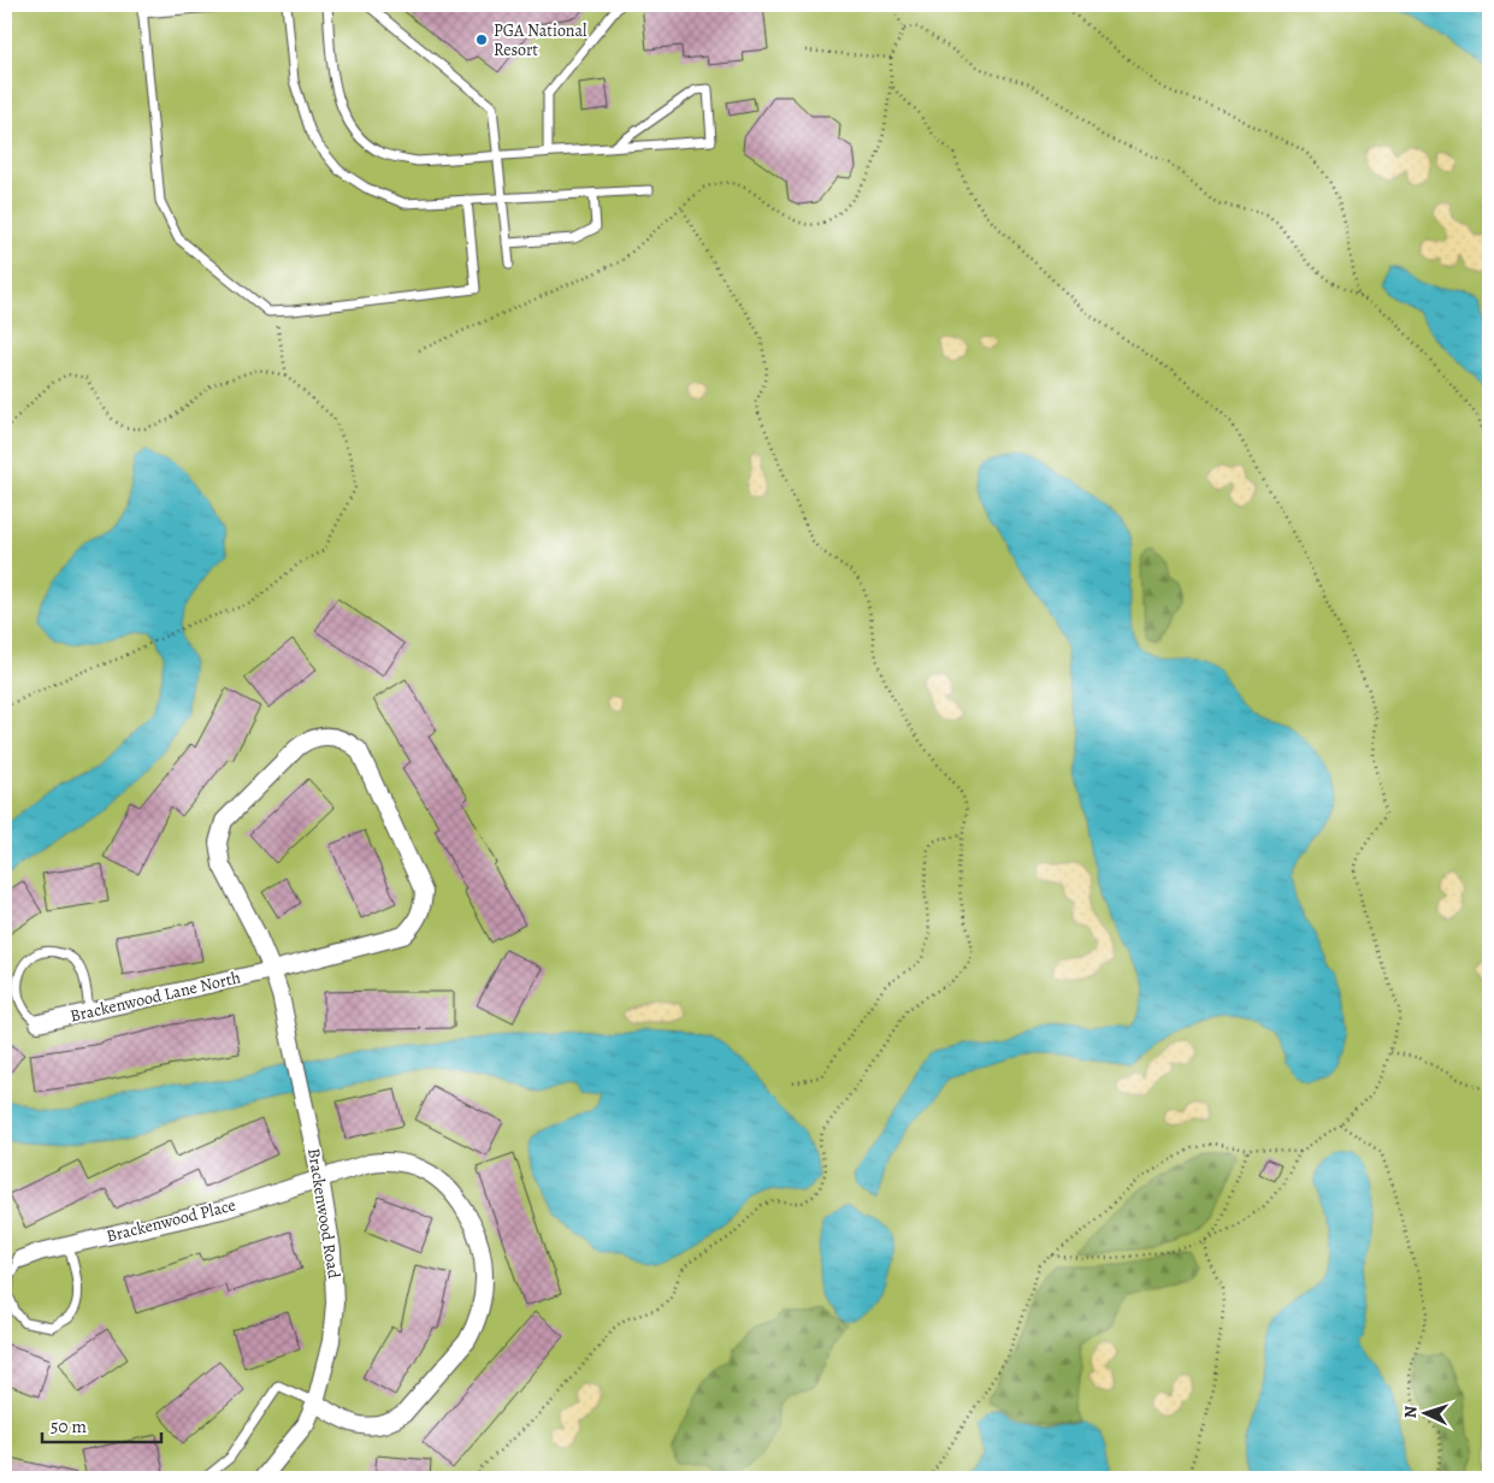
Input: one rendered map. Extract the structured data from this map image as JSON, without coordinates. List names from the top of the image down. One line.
{"streets":{"street":["Brackenwood Lane North","Brackenwood Road","Brackenwood Place"]},"crossings":[["Brackenwood Lane North","Brackenwood Road"],["Brackenwood Road","Brackenwood Place"]],"places":["PGA National Resort"],"scale_bar":"50 m","north":"left"}
